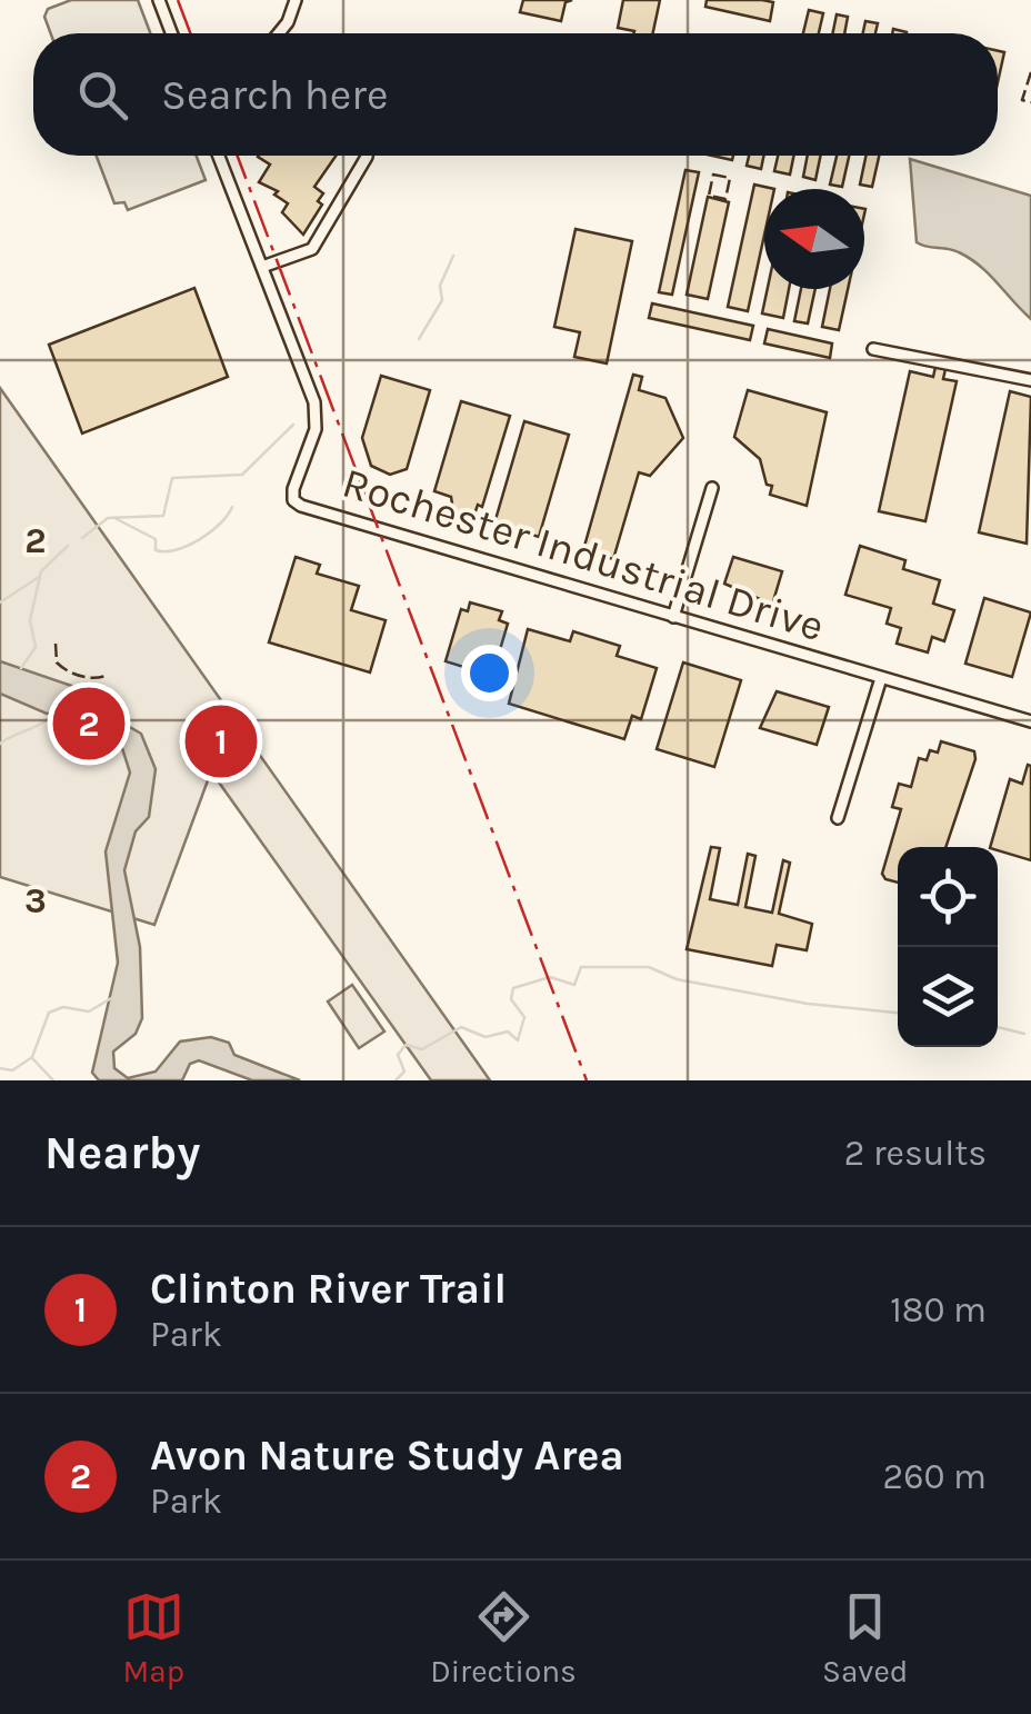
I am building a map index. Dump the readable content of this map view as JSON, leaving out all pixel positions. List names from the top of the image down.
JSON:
{
  "streets": {
    "street": ["Rochester Industrial Drive"]
  },
  "north": "left",
  "page": {
    "search": "Search here",
    "pins": ["2", "1"],
    "heading": ["Nearby", "2 results"],
    "list": [
      {
        "mark": "1",
        "name": "Clinton River Trail",
        "note": "Park",
        "value": "180 m"
      },
      {
        "mark": "2",
        "name": "Avon Nature Study Area",
        "note": "Park",
        "value": "260 m"
      }
    ],
    "nav": ["Map", "Directions", "Saved"]
  },
  "grid": {
    "rows": ["2", "3"]
  }
}
